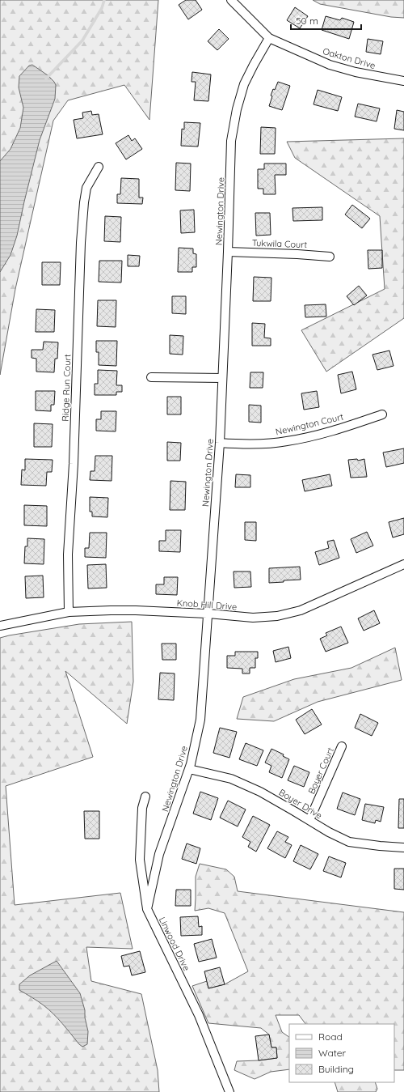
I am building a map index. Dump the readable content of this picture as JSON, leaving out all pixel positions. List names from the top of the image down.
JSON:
{
  "streets": {
    "street": [
      "Oakton Drive",
      "Newington Drive",
      "Tukwila Court",
      "Ridge Run Court",
      "Newington Court",
      "Knob Hill Drive",
      "Boyer Court",
      "Boyer Drive",
      "Linwood Drive"
    ]
  },
  "crossings": [
    ["Oakton Drive", "Newington Drive"],
    ["Newington Drive", "Tukwila Court"],
    ["Newington Drive", "Newington Court"],
    ["Newington Drive", "Knob Hill Drive"],
    ["Newington Drive", "Boyer Drive"],
    ["Newington Drive", "Linwood Drive"],
    ["Ridge Run Court", "Knob Hill Drive"],
    ["Boyer Court", "Boyer Drive"]
  ],
  "legend": ["Road", "Water", "Building"],
  "scale_bar": "50 m"
}
